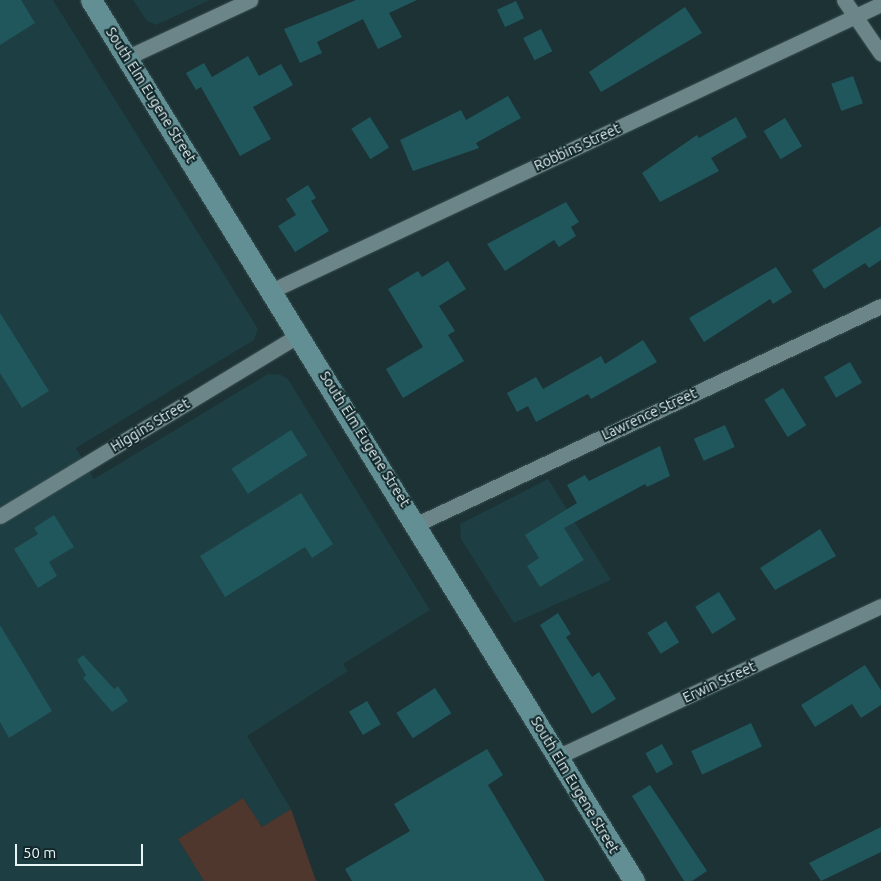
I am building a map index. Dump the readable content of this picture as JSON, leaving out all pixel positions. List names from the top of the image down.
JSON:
{
  "streets": {
    "main road": ["South Elm Eugene Street"],
    "street": [
      "Robbins Street",
      "Lawrence Street",
      "Higgins Street",
      "Erwin Street"
    ]
  },
  "crossings": [
    ["South Elm Eugene Street", "Robbins Street"],
    ["South Elm Eugene Street", "Lawrence Street"],
    ["South Elm Eugene Street", "Higgins Street"],
    ["South Elm Eugene Street", "Erwin Street"]
  ],
  "scale_bar": "50 m"
}
